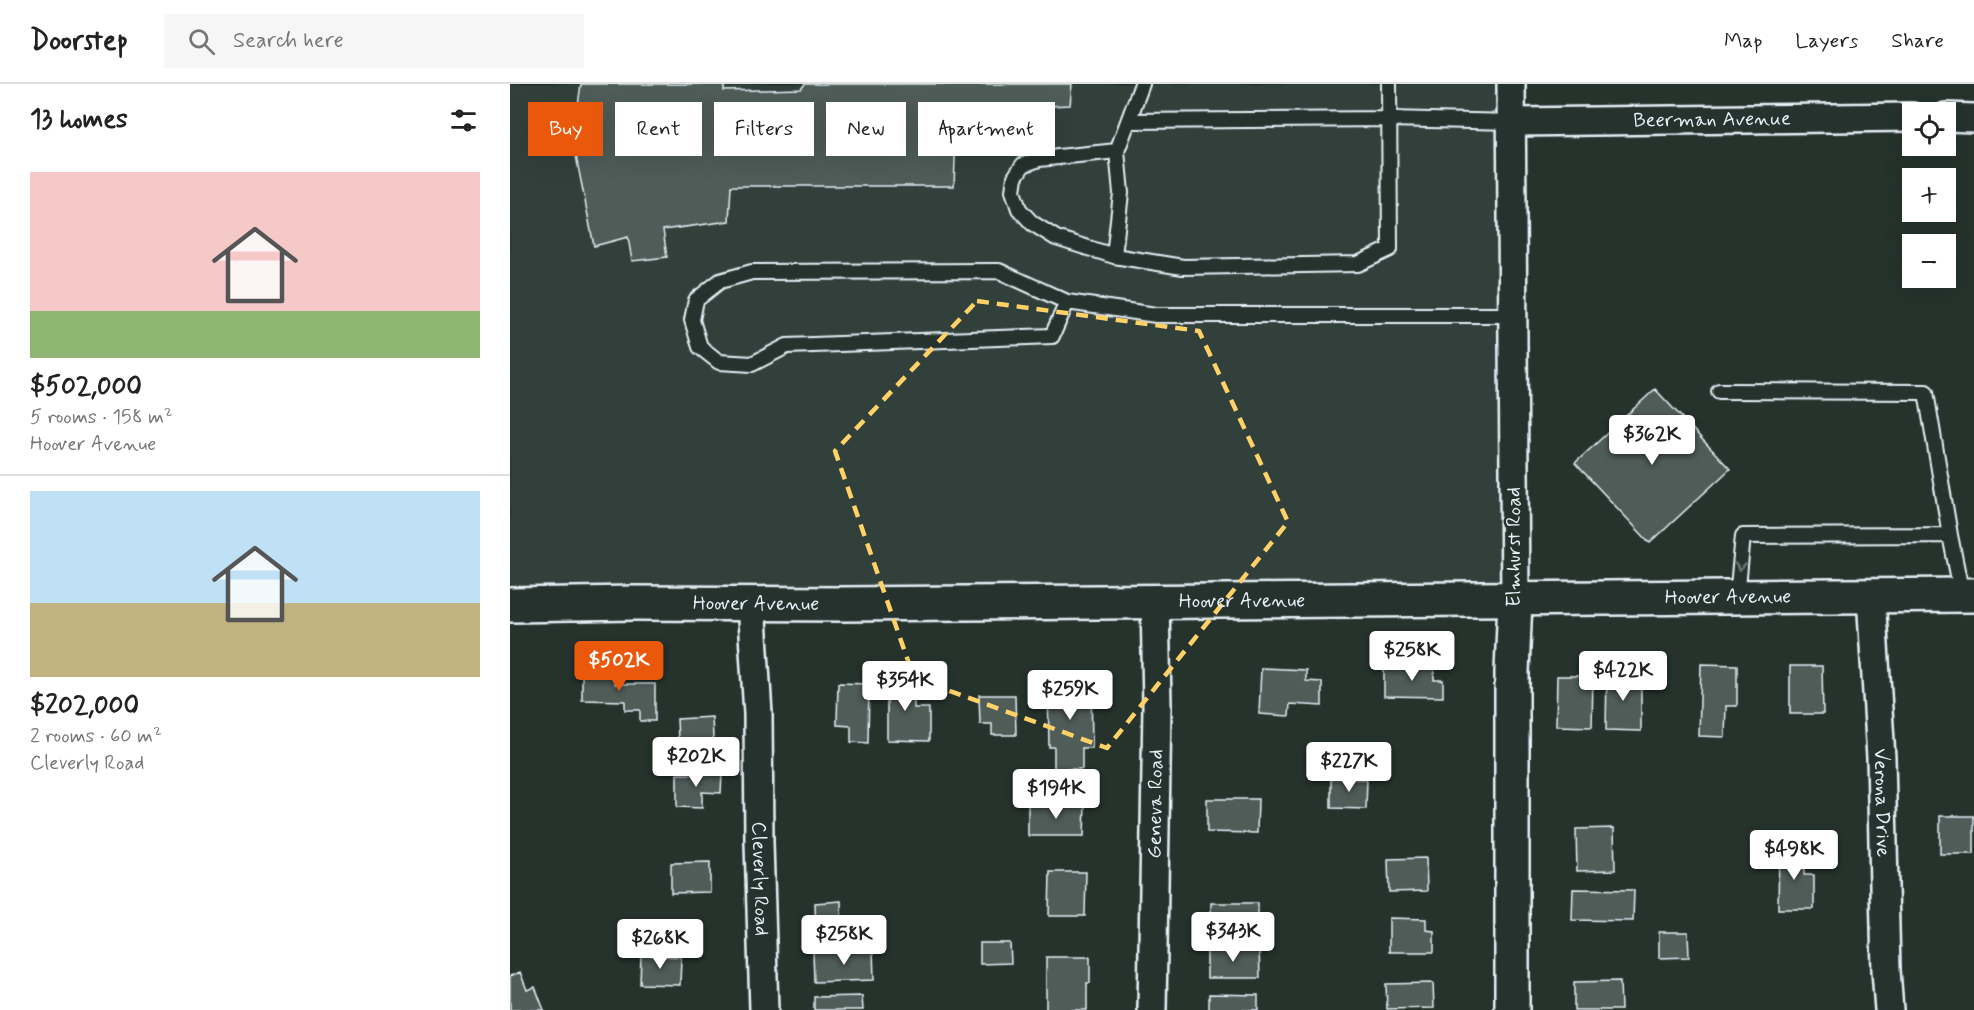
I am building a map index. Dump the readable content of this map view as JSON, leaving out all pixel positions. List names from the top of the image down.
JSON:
{
  "streets": {
    "street": [
      "Beerman Avenue",
      "Elmhurst Road",
      "Hoover Avenue",
      "Verona Drive",
      "Geneva Road",
      "Cleverly Road"
    ]
  },
  "crossings": [
    ["Beerman Avenue", "Elmhurst Road"],
    ["Elmhurst Road", "Hoover Avenue"],
    ["Hoover Avenue", "Verona Drive"],
    ["Hoover Avenue", "Geneva Road"],
    ["Hoover Avenue", "Cleverly Road"]
  ],
  "page": {
    "header": "Doorstep",
    "search": "Search here",
    "nav": ["Map", "Layers", "Share"],
    "heading": "13 homes",
    "map_buttons": ["+", "−"],
    "chip": [
      "Buy",
      "Rent",
      "Filters",
      "New",
      "Apartment"
    ],
    "list": [
      {
        "name": "$502,000",
        "note": "5 rooms · 158 m² · Hoover Avenue"
      },
      {
        "name": "$202,000",
        "note": "2 rooms · 60 m² · Cleverly Road"
      }
    ],
    "price": [
      "$362K",
      "$258K",
      "$502K",
      "$422K",
      "$354K",
      "$259K",
      "$202K",
      "$227K",
      "$194K",
      "$498K",
      "$343K",
      "$258K",
      "$268K"
    ]
  }
}
